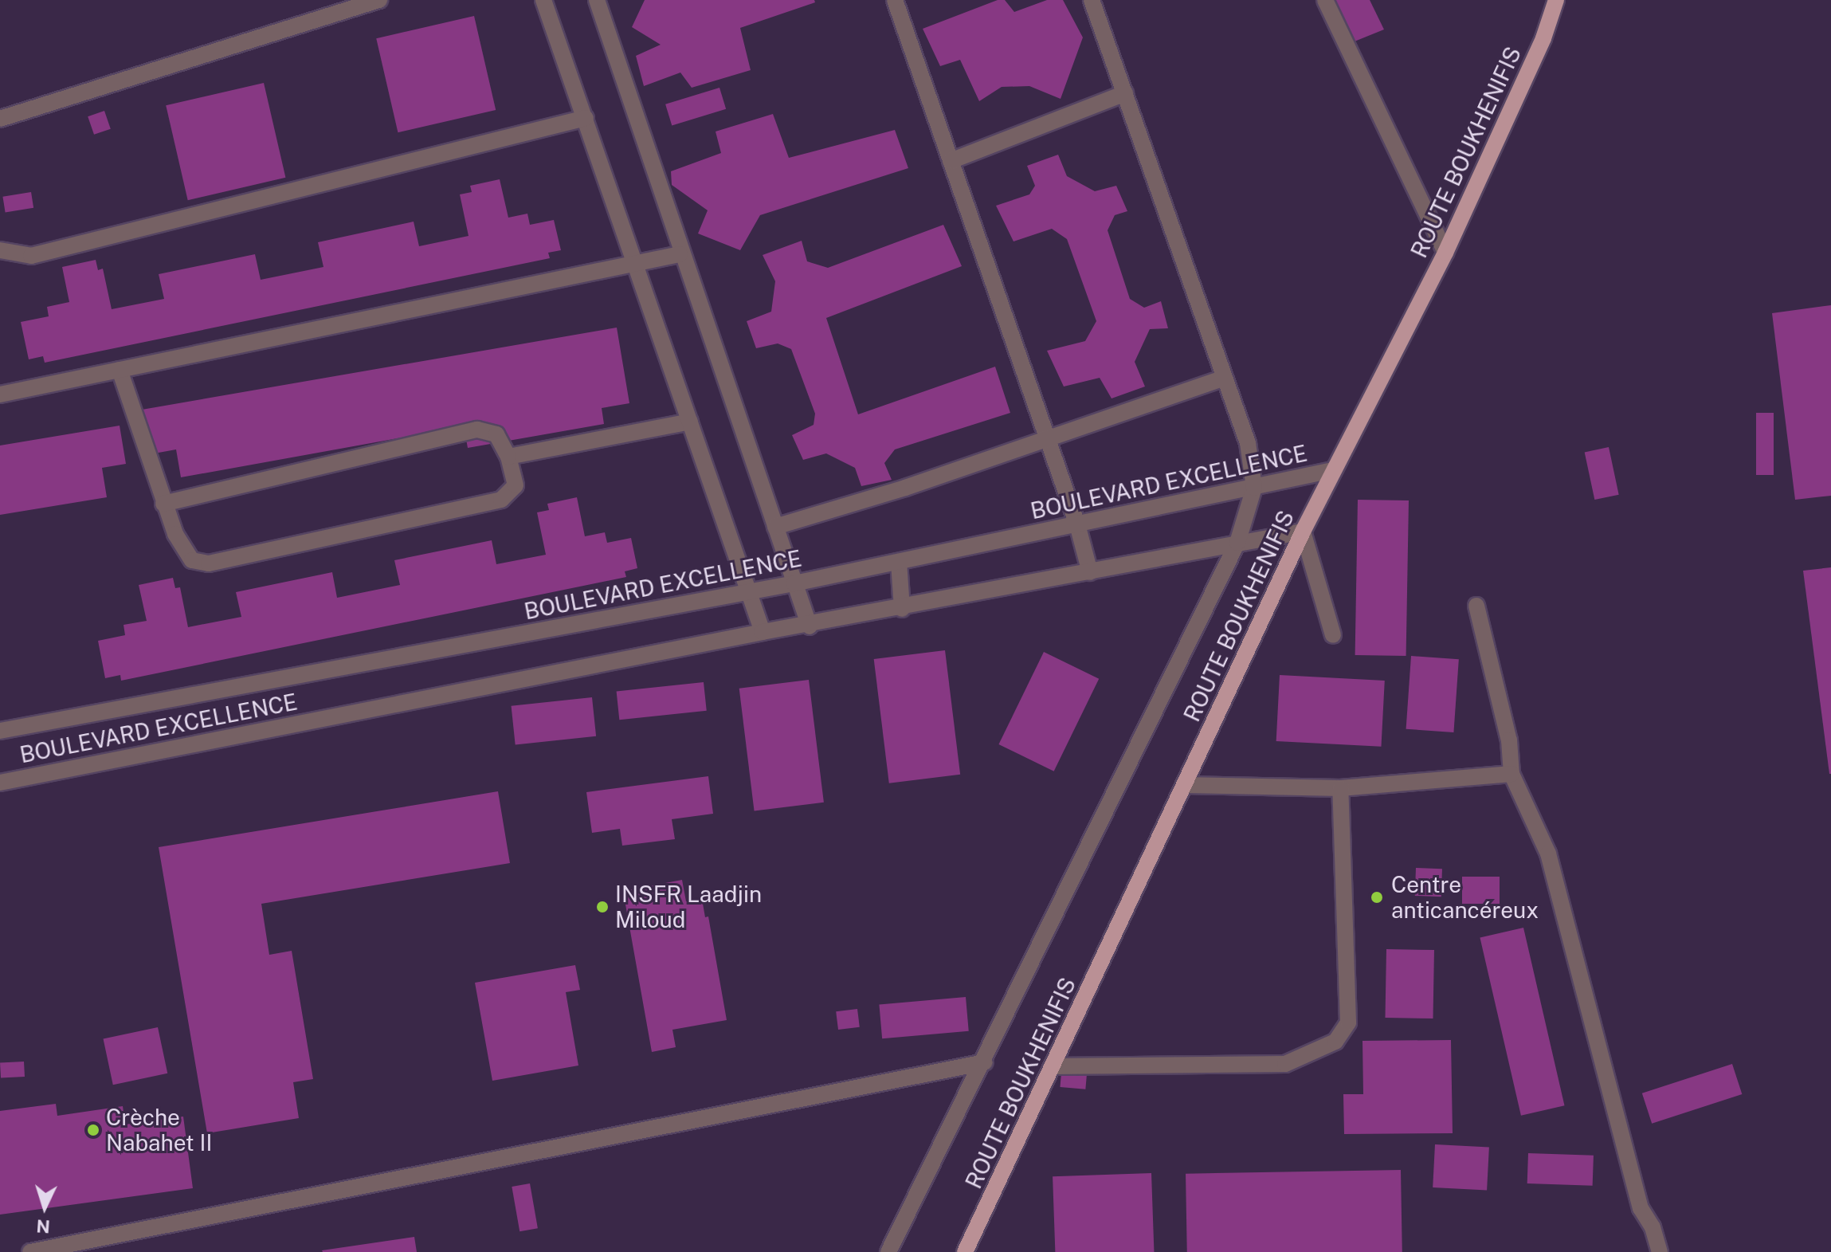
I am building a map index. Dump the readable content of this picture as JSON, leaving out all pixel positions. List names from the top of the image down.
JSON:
{
  "streets": {
    "main road": ["ROUTE BOUKHENIFIS"],
    "street": ["BOULEVARD EXCELLENCE"]
  },
  "crossings": [
    ["ROUTE BOUKHENIFIS", "BOULEVARD EXCELLENCE"]
  ],
  "places": ["Centre anticancéreux", "INSFR Laadjin Miloud", "Crèche Nabahet II"],
  "north": "bottom"
}
